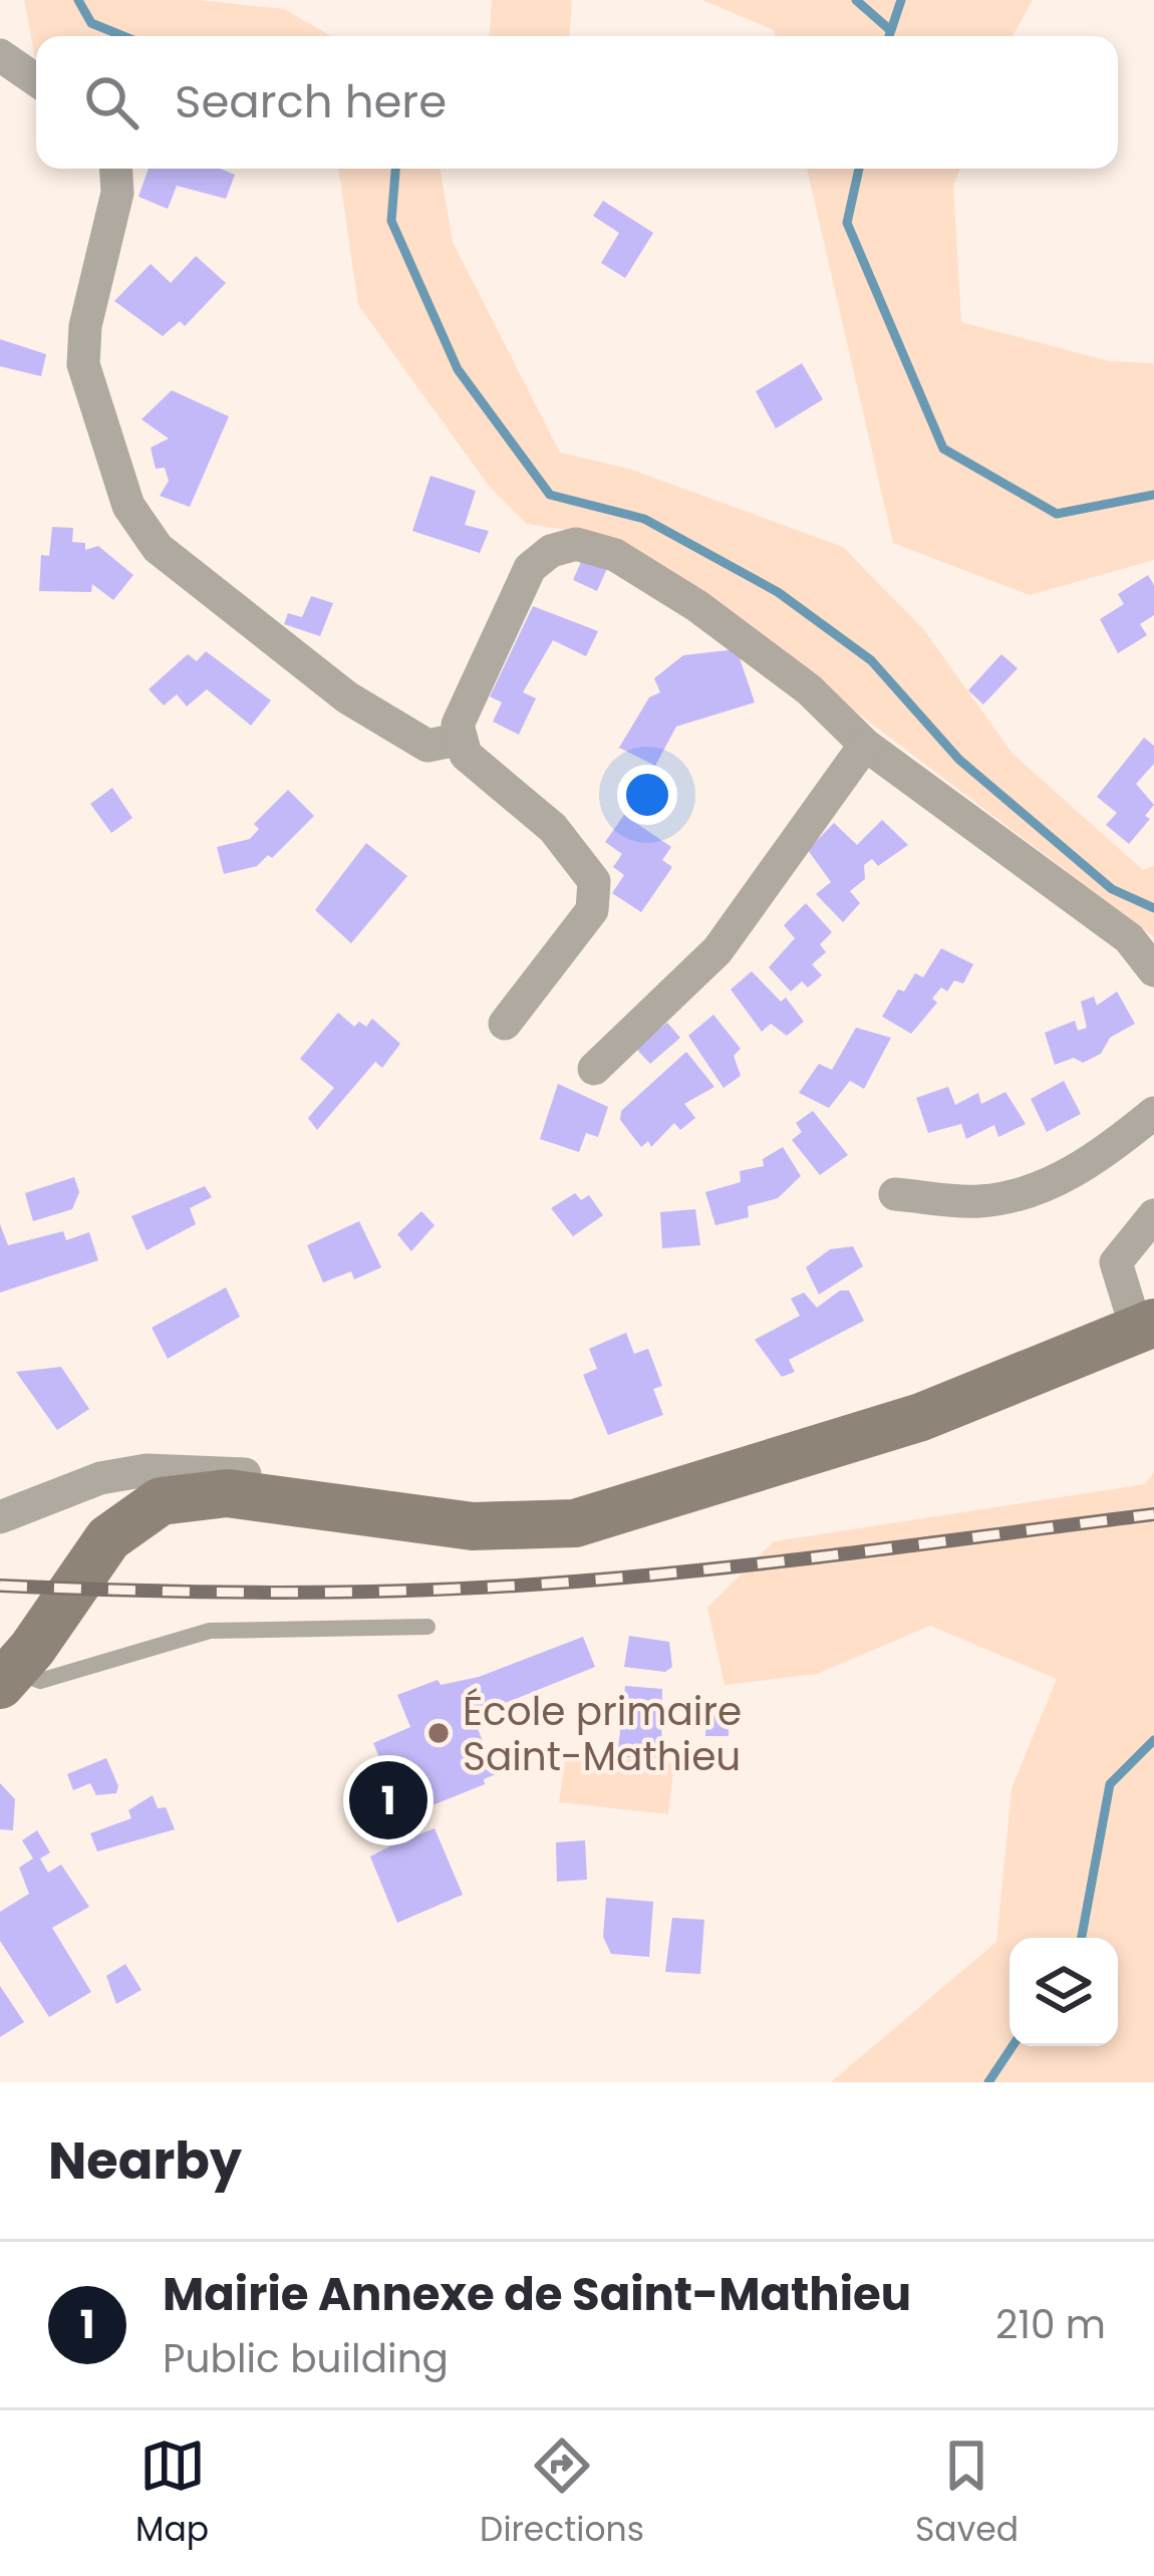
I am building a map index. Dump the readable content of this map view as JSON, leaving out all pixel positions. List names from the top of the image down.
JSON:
{
  "places": ["École primaire Saint-Mathieu"],
  "page": {
    "search": "Search here",
    "pins": "1",
    "heading": "Nearby",
    "list": [
      {
        "mark": "1",
        "name": "Mairie Annexe de Saint-Mathieu",
        "note": "Public building",
        "value": "210 m"
      }
    ],
    "nav": ["Map", "Directions", "Saved"]
  }
}
